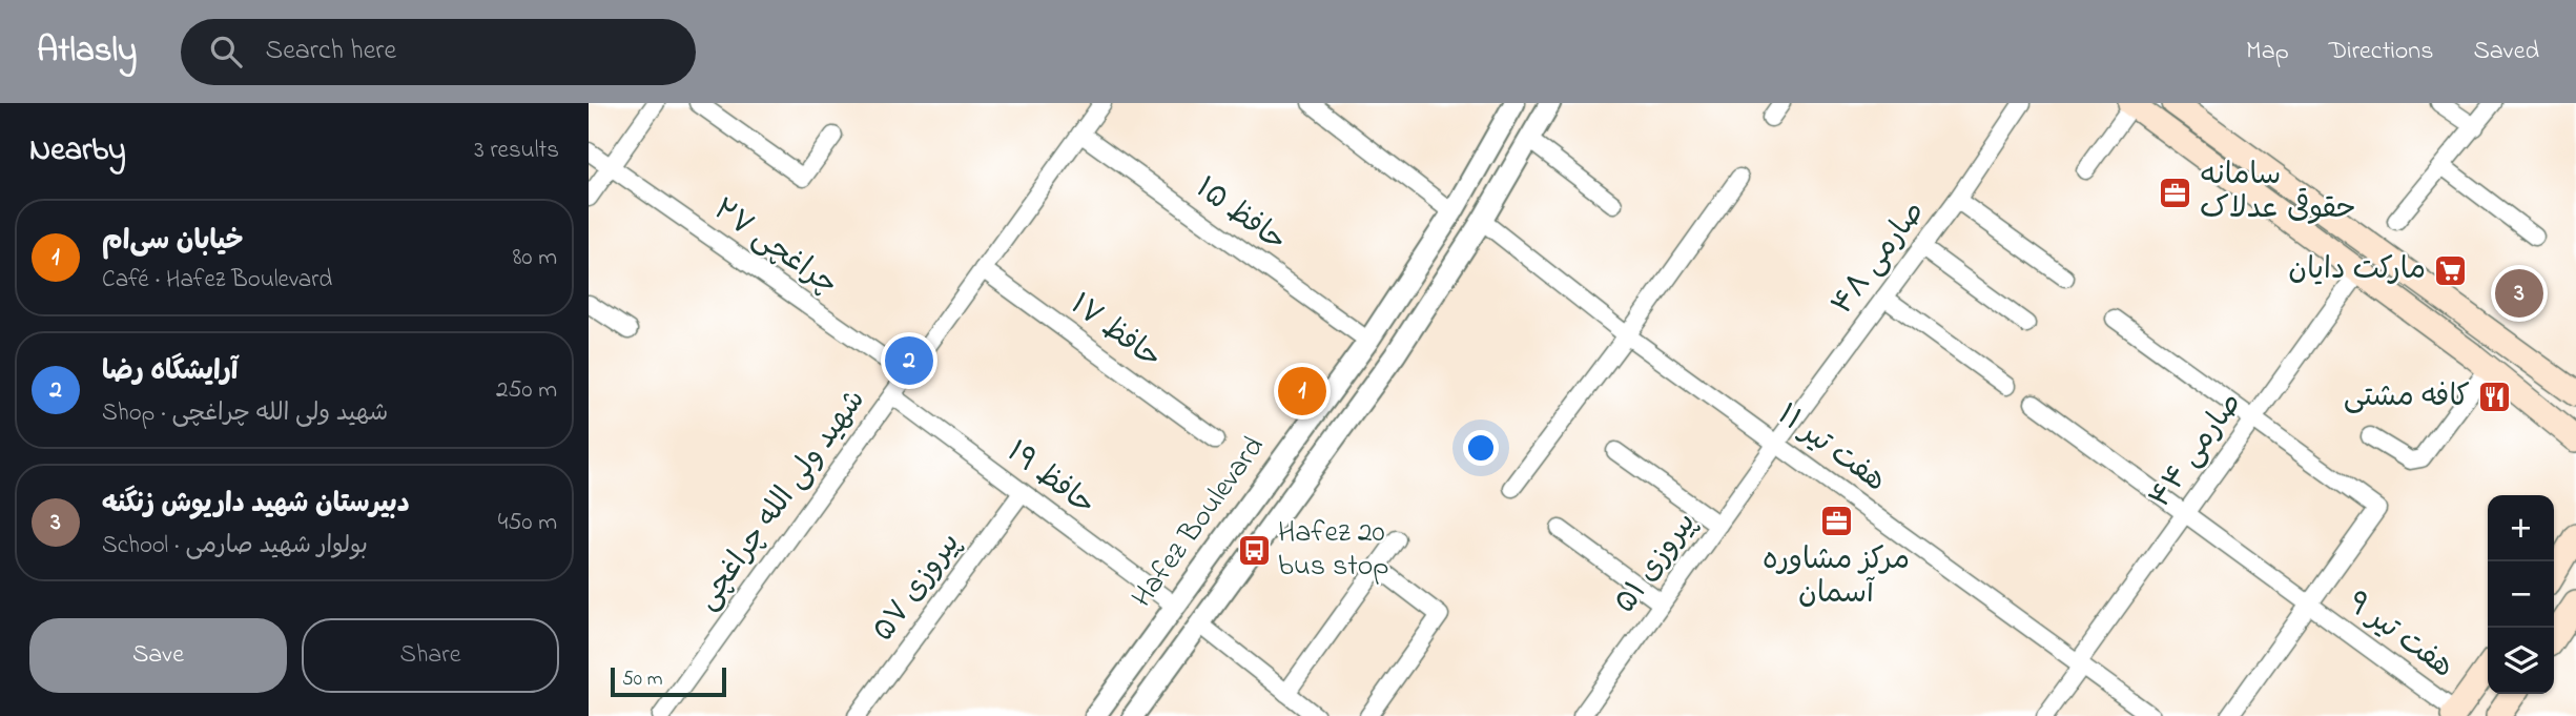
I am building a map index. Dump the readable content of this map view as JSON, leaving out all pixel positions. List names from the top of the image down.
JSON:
{
  "streets": {
    "street": [
      "حافظ ۱۵",
      "چراغچی ۲۷",
      "صارمی ۴۸",
      "حافظ ۱۷",
      "هفت تیر ۱۱",
      "صارمی ۴۴",
      "حافظ ۱۹",
      "شهید ولی الله چراغچی",
      "Hafez Boulevard",
      "پیروزی ۵۱",
      "پیروزی ۵۷",
      "هفت تیر ۹"
    ]
  },
  "crossings": [
    ["حافظ ۱۵", "شهید ولی الله چراغچی"],
    ["حافظ ۱۵", "Hafez Boulevard"],
    ["چراغچی ۲۷", "شهید ولی الله چراغچی"],
    ["صارمی ۴۸", "هفت تیر ۱۱"],
    ["صارمی ۴۸", "پیروزی ۵۱"],
    ["حافظ ۱۷", "شهید ولی الله چراغچی"],
    ["هفت تیر ۱۱", "صارمی ۴۴"],
    ["هفت تیر ۱۱", "Hafez Boulevard"],
    ["هفت تیر ۱۱", "پیروزی ۵۱"],
    ["حافظ ۱۹", "شهید ولی الله چراغچی"],
    ["حافظ ۱۹", "Hafez Boulevard"],
    ["حافظ ۱۹", "پیروزی ۵۷"]
  ],
  "places": {
    "office": ["سامانه حقوقی عدلاک", "مرکز مشاوره آسمان"],
    "supermarket": ["مارکت دایان"],
    "restaurant": ["کافه مشتی"],
    "bus stop": ["Hafez 20 bus stop"]
  },
  "scale_bar": "50 m",
  "page": {
    "header": "Atlasly",
    "search": "Search here",
    "nav": ["Map", "Directions", "Saved"],
    "heading": ["Nearby", "3 results"],
    "list": [
      {
        "mark": "1",
        "name": "خیابان سی‌ام",
        "note": "Café · Hafez Boulevard",
        "value": "80 m"
      },
      {
        "mark": "2",
        "name": "آرایشگاه رضا",
        "note": "Shop · شهید ولی الله چراغچی",
        "value": "250 m"
      },
      {
        "mark": "3",
        "name": "دبیرستان شهید داریوش زنگنه",
        "note": "School · بولوار شهید صارمی",
        "value": "450 m"
      }
    ],
    "pins": ["3", "2", "1"],
    "map_buttons": ["+", "−"],
    "buttons": ["Save", "Share"],
    "scale": "50 m"
  }
}
